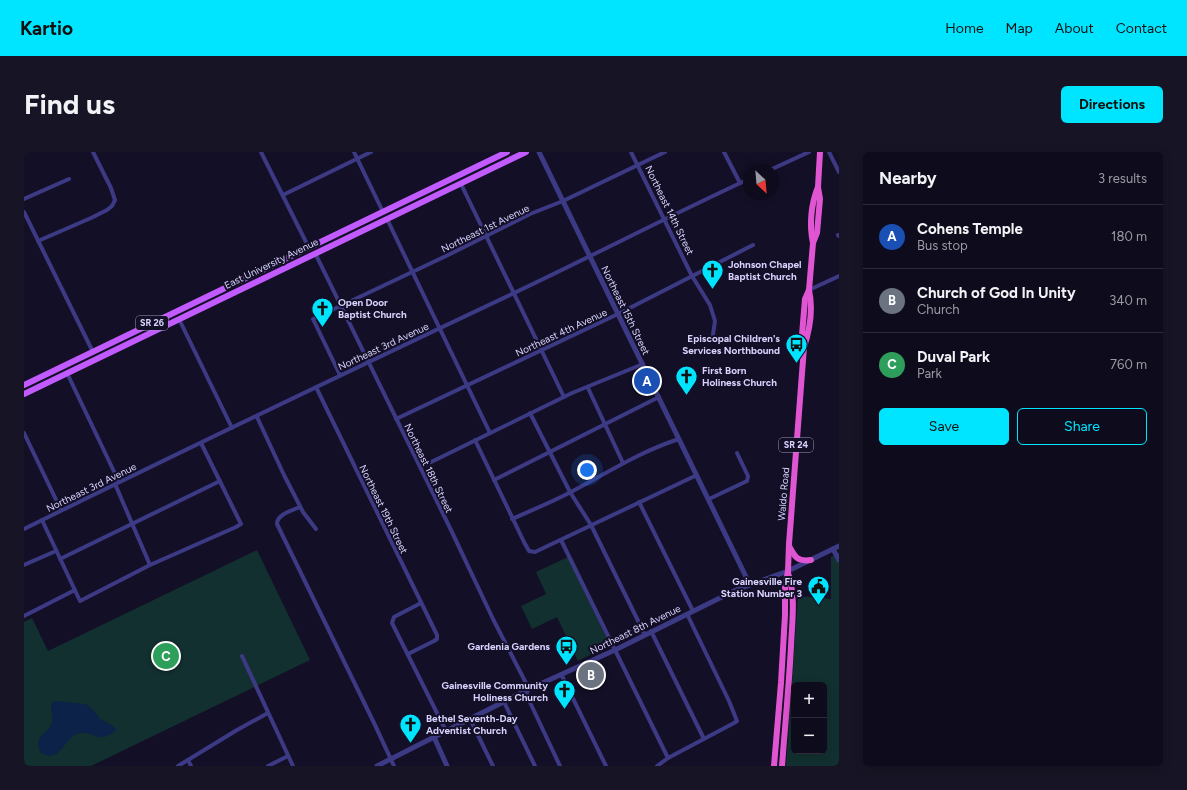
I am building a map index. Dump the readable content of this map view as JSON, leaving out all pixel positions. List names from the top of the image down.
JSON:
{
  "streets": {
    "highway": ["SR 24", "Waldo Road"],
    "main road": ["East University Avenue", "SR 26"],
    "street": [
      "Northeast 14th Street",
      "Northeast 1st Avenue",
      "Northeast 15th Street",
      "Northeast 4th Avenue",
      "Northeast 3rd Avenue",
      "Northeast 18th Street",
      "Northeast 19th Street",
      "Northeast 8th Avenue"
    ]
  },
  "crossings": [
    ["Northeast 14th Street", "Northeast 1st Avenue"],
    ["Northeast 14th Street", "Northeast 4th Avenue"],
    ["Northeast 14th Street", "Northeast 3rd Avenue"],
    ["Northeast 1st Avenue", "Northeast 15th Street"],
    ["Northeast 1st Avenue", "Northeast 3rd Avenue"],
    ["Northeast 1st Avenue", "Northeast 18th Street"],
    ["East University Avenue", "Northeast 18th Street"],
    ["Northeast 15th Street", "Northeast 4th Avenue"],
    ["Northeast 15th Street", "Northeast 3rd Avenue"],
    ["Northeast 15th Street", "Northeast 8th Avenue"],
    ["Northeast 4th Avenue", "Northeast 18th Street"],
    ["Northeast 3rd Avenue", "Northeast 18th Street"],
    ["Northeast 3rd Avenue", "Northeast 19th Street"],
    ["Northeast 18th Street", "Northeast 8th Avenue"],
    ["Waldo Road", "Northeast 8th Avenue"]
  ],
  "places": {
    "church": [
      "Johnson Chapel Baptist Church",
      "Open Door Baptist Church",
      "First Born Holiness Church",
      "Gainesville Community Holiness Church",
      "Bethel Seventh-Day Adventist Church"
    ],
    "bus stop": ["Episcopal Children's Services Northbound", "Gardenia Gardens"],
    "public building": ["Gainesville Fire Station Number 3"]
  },
  "north": "bottom right",
  "page": {
    "header": "Kartio",
    "nav": [
      "Home",
      "Map",
      "About",
      "Contact"
    ],
    "buttons": [
      "Directions",
      ["Save", "Share"]
    ],
    "title": "Find us",
    "heading": ["Nearby", "3 results"],
    "list": [
      {
        "mark": "A",
        "name": "Cohens Temple",
        "note": "Bus stop",
        "value": "180 m"
      },
      {
        "mark": "B",
        "name": "Church of God In Unity",
        "note": "Church",
        "value": "340 m"
      },
      {
        "mark": "C",
        "name": "Duval Park",
        "note": "Park",
        "value": "760 m"
      }
    ],
    "pins": ["A", "C", "B"],
    "map_buttons": ["+", "−"]
  }
}
